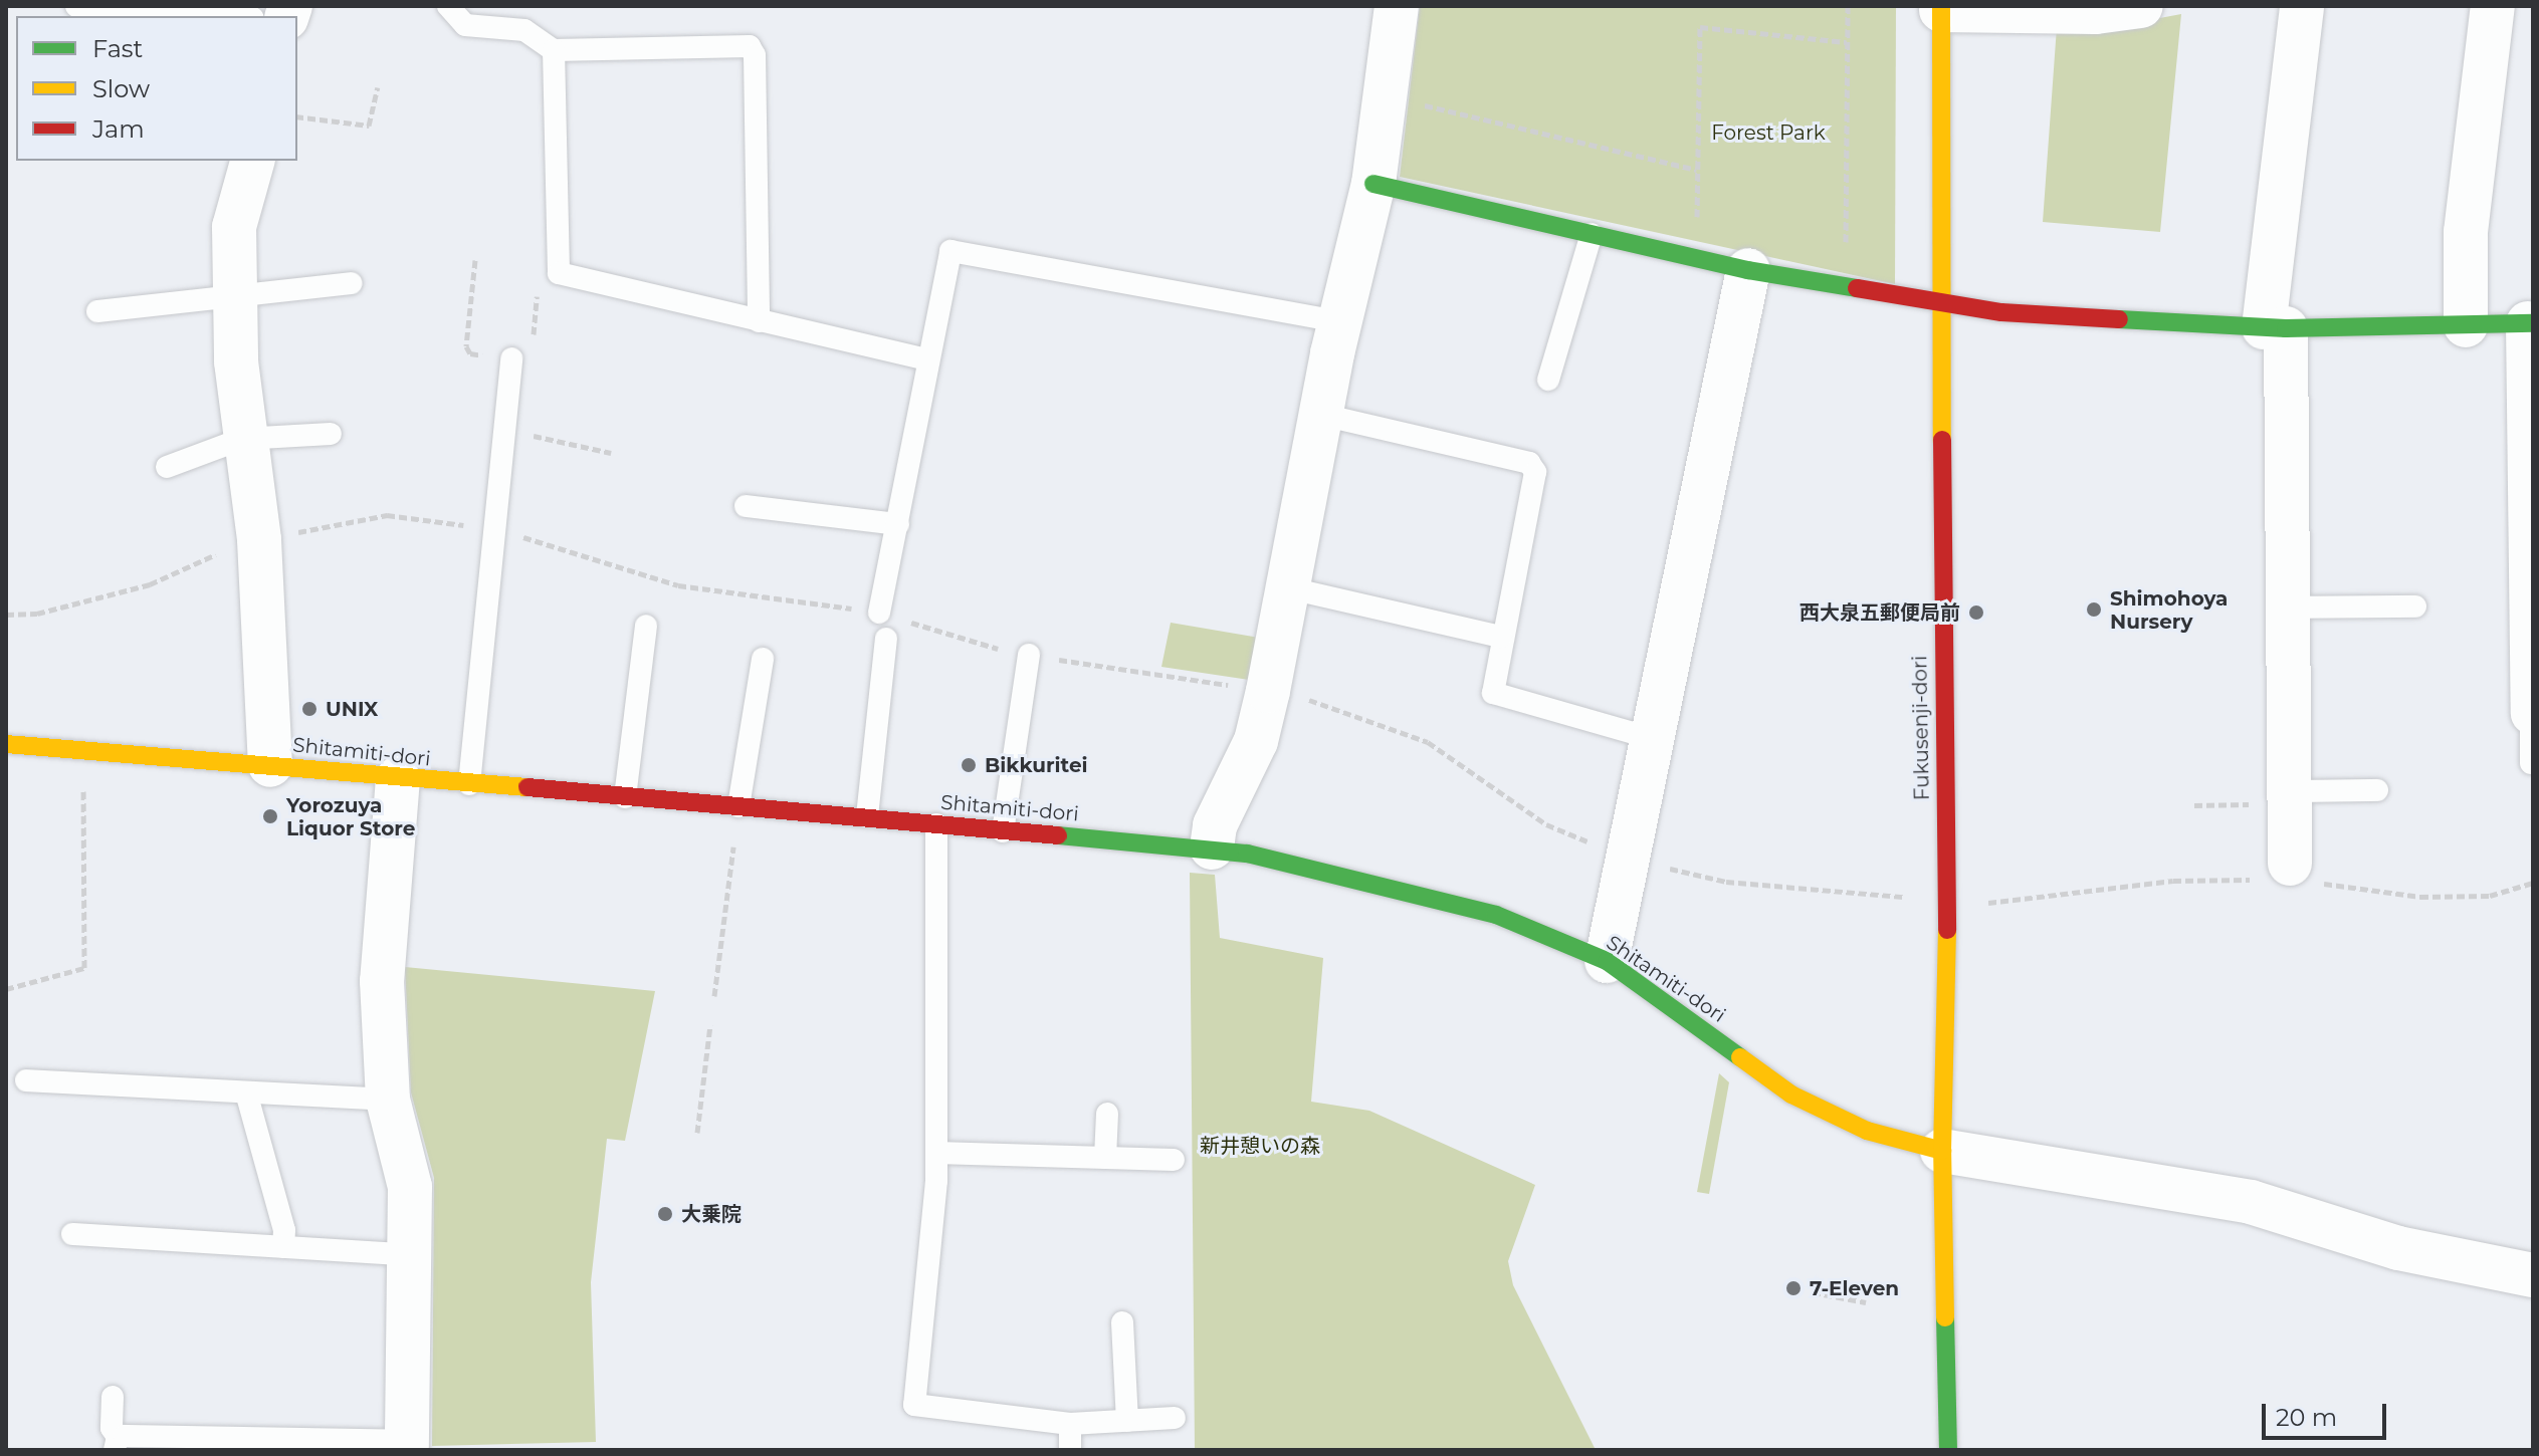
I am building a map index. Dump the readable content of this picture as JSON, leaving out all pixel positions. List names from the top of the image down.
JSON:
{
  "streets": {
    "street": ["Fukusenji-dori", "Shitamiti-dori"]
  },
  "crossings": [
    ["Fukusenji-dori", "Shitamiti-dori"]
  ],
  "parks": ["Forest Park", "新井憩いの森"],
  "places": [
    "Shimohoya Nursery",
    "西大泉五郵便局前",
    "UNIX",
    "Bikkuritei",
    "Yorozuya Liquor Store",
    "大乗院",
    "7-Eleven"
  ],
  "legend": ["Fast", "Slow", "Jam"],
  "scale_bar": "20 m"
}
